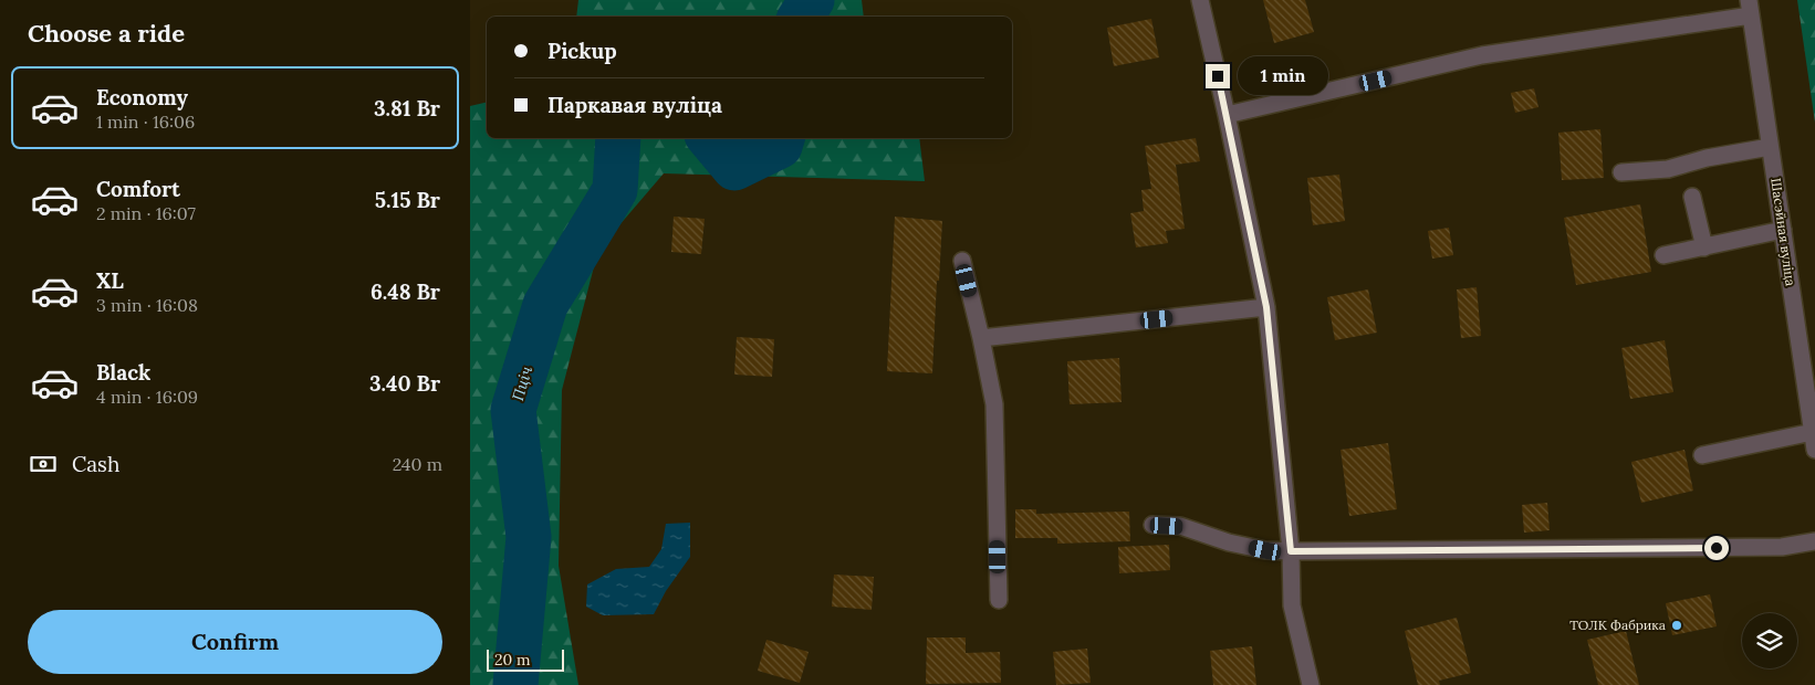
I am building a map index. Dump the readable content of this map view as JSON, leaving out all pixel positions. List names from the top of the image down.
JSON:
{
  "streets": {
    "street": ["Шасэйная вуліца"]
  },
  "water": ["Пціч"],
  "places": ["ТОЛК Фабрика"],
  "scale_bar": "20 m",
  "page": {
    "heading": "Choose a ride",
    "banner": ["Pickup", "Паркавая вуліца"],
    "bubble": "1 min",
    "list": [
      {
        "name": "Economy",
        "note": "1 min · 16:06",
        "value": "3.81 Br"
      },
      {
        "name": "Comfort",
        "note": "2 min · 16:07",
        "value": "5.15 Br"
      },
      {
        "name": "XL",
        "note": "3 min · 16:08",
        "value": "6.48 Br"
      },
      {
        "name": "Black",
        "note": "4 min · 16:09",
        "value": "3.40 Br"
      }
    ],
    "pay": ["Cash", "240 m"],
    "buttons": "Confirm",
    "scale": "20 m"
  }
}
